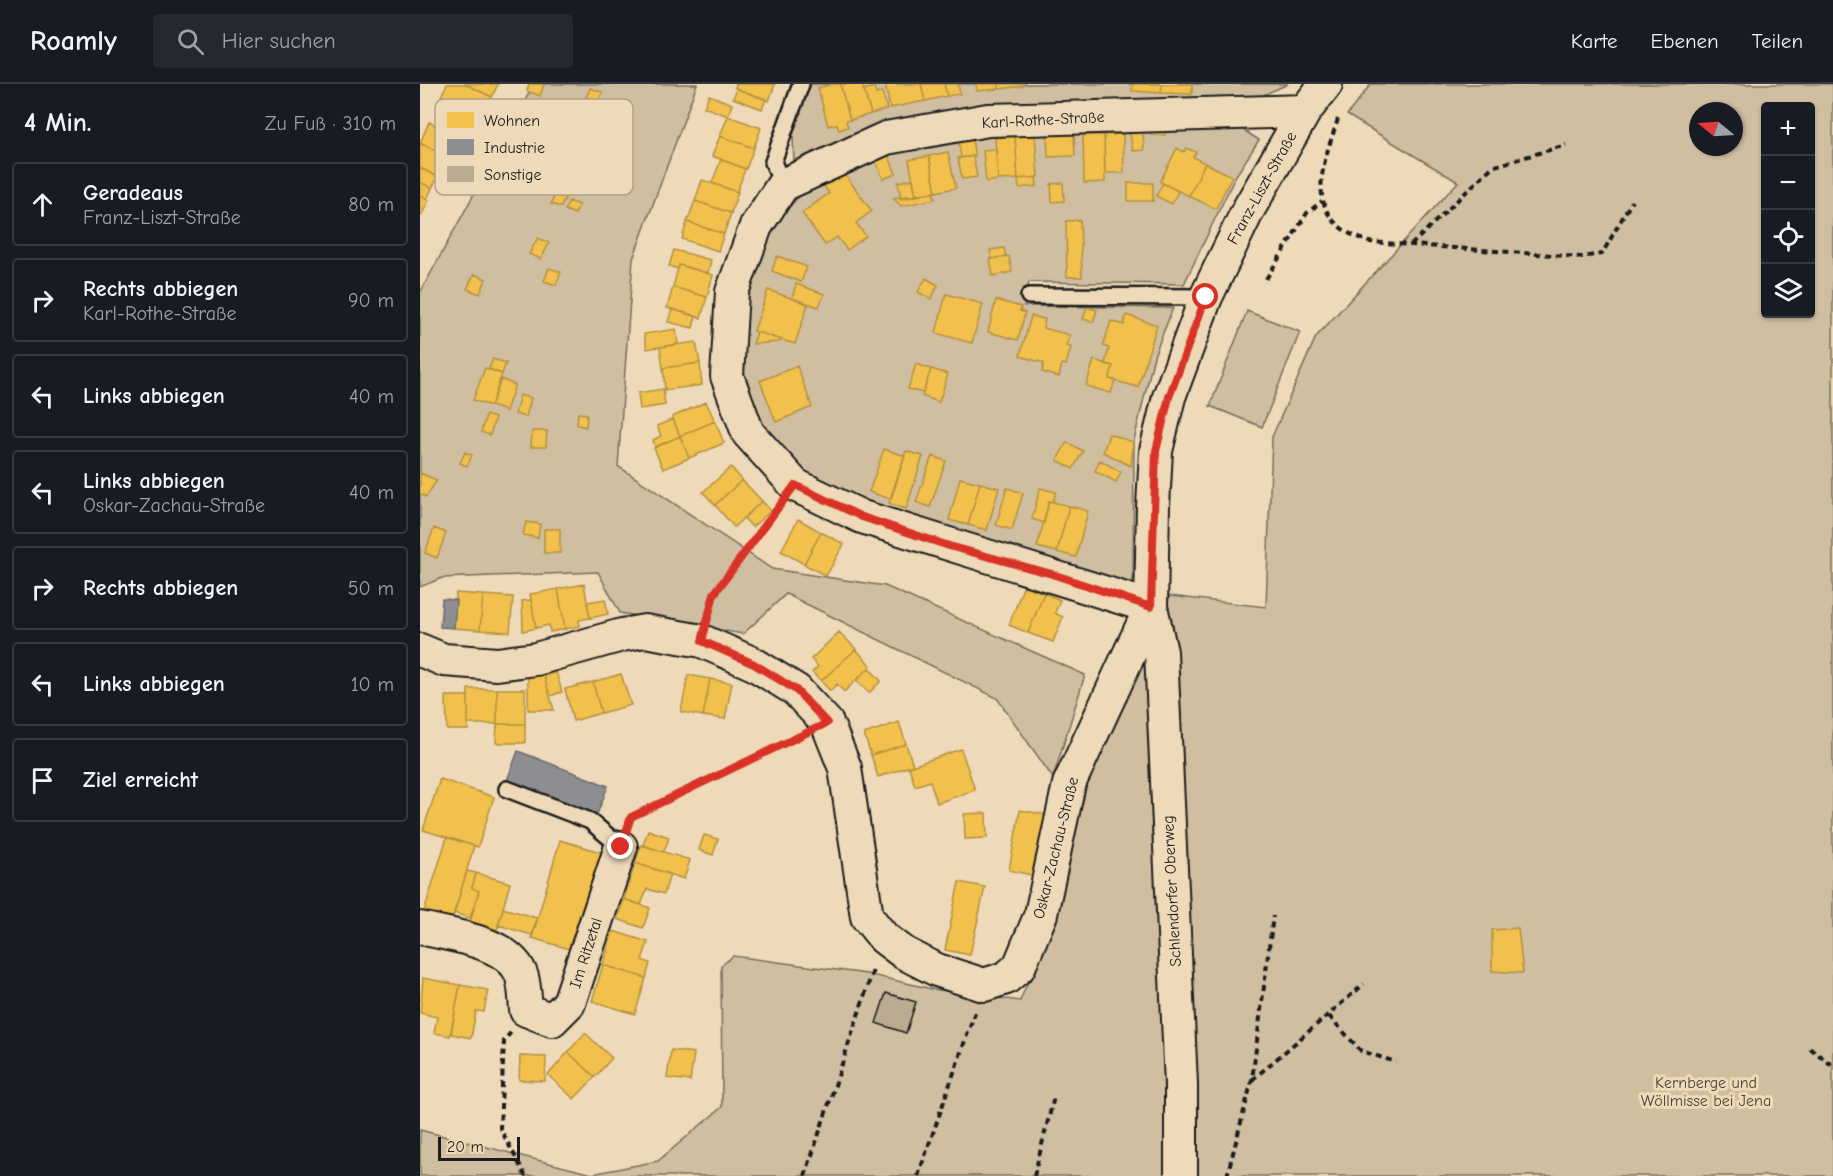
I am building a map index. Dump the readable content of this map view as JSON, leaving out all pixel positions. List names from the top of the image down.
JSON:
{
  "streets": {
    "street": [
      "Karl-Rothe-Straße",
      "Franz-Liszt-Straße",
      "Oskar-Zachau-Straße",
      "Schlendorfer Oberweg",
      "Im Ritzetal"
    ]
  },
  "crossings": [
    ["Karl-Rothe-Straße", "Franz-Liszt-Straße"],
    ["Franz-Liszt-Straße", "Oskar-Zachau-Straße"],
    ["Franz-Liszt-Straße", "Schlendorfer Oberweg"],
    ["Oskar-Zachau-Straße", "Schlendorfer Oberweg"]
  ],
  "parks": ["Kernberge und Wöllmisse bei Jena"],
  "legend": ["Wohnen", "Industrie", "Sonstige"],
  "scale_bar": "20 m",
  "north": "left",
  "page": {
    "header": "Roamly",
    "search": "Hier suchen",
    "nav": ["Karte", "Ebenen", "Teilen"],
    "heading": ["4 Min.", "Zu Fuß · 310 m"],
    "map_buttons": ["+", "−"],
    "list": [
      ["Geradeaus", "Franz-Liszt-Straße", "80 m"],
      ["Rechts abbiegen", "Karl-Rothe-Straße", "90 m"],
      ["Links abbiegen", "40 m"],
      ["Links abbiegen", "Oskar-Zachau-Straße", "40 m"],
      ["Rechts abbiegen", "50 m"],
      ["Links abbiegen", "10 m"],
      "Ziel erreicht"
    ],
    "scale": "20 m"
  }
}
